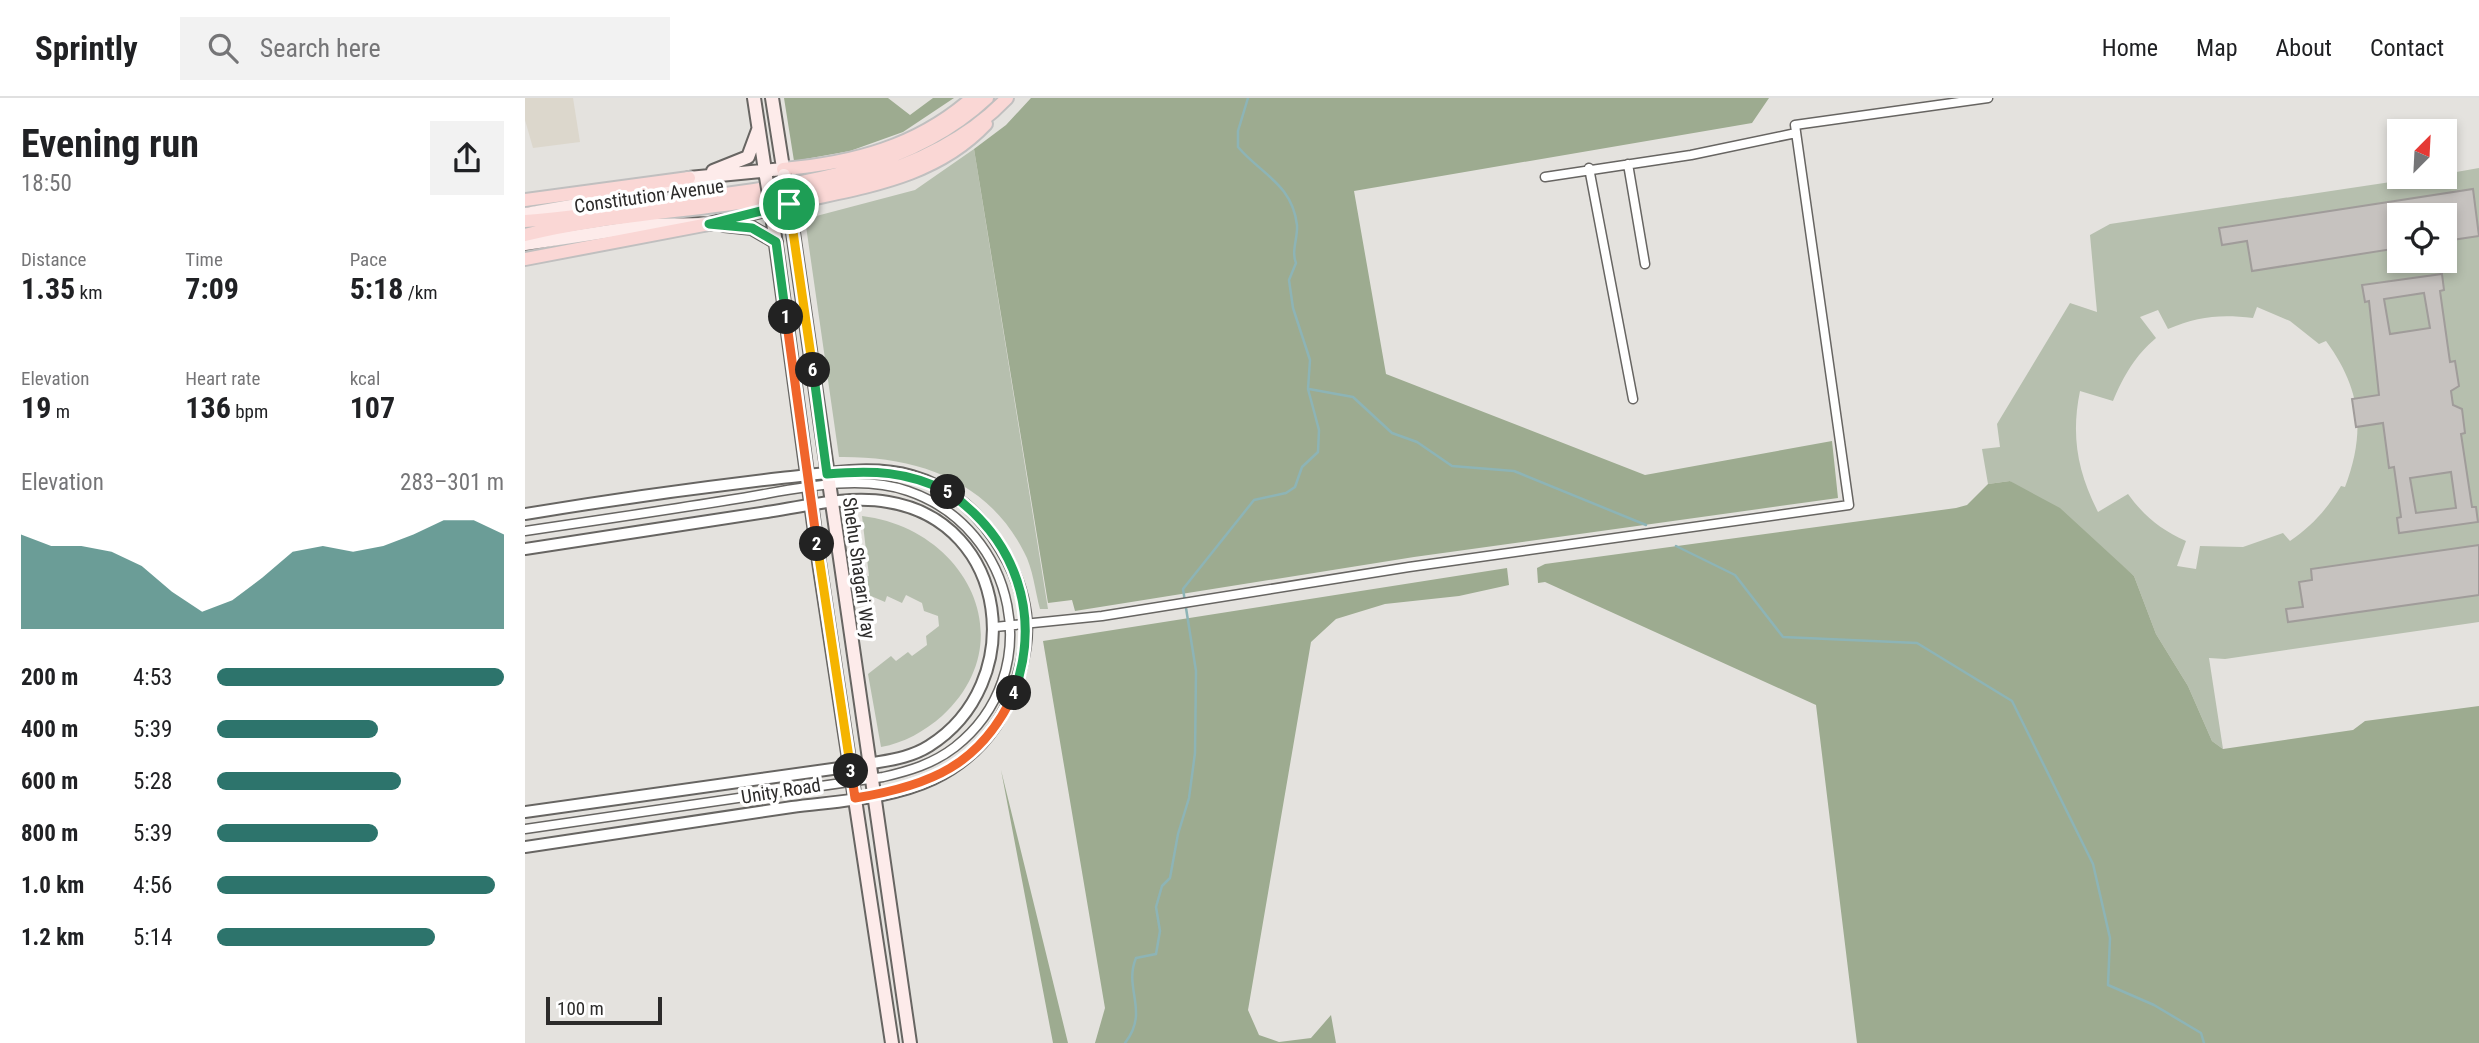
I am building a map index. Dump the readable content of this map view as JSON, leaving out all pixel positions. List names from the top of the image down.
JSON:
{
  "streets": {
    "main road": ["Constitution Avenue", "Shehu Shagari Way"],
    "street": ["Unity Road"]
  },
  "crossings": [
    ["Constitution Avenue", "Shehu Shagari Way"],
    ["Shehu Shagari Way", "Unity Road"]
  ],
  "scale_bar": "100 m",
  "north": "top right",
  "page": {
    "header": "Sprintly",
    "search": "Search here",
    "nav": [
      "Home",
      "Map",
      "About",
      "Contact"
    ],
    "heading": ["Evening run", "18:50"],
    "stats": [
      ["Distance", "1.35 km"],
      ["Time", "7:09"],
      ["Pace", "5:18 /km"],
      ["Elevation", "19 m"],
      ["Heart rate", "136 bpm"],
      ["kcal", "107"]
    ],
    "pins": [
      "1",
      "6",
      "5",
      "2",
      "4",
      "3"
    ],
    "chart": ["Elevation", "283–301 m"],
    "list": [
      {
        "name": "200 m",
        "note": "4:53"
      },
      {
        "name": "400 m",
        "note": "5:39"
      },
      {
        "name": "600 m",
        "note": "5:28"
      },
      {
        "name": "800 m",
        "note": "5:39"
      },
      {
        "name": "1.0 km",
        "note": "4:56"
      },
      {
        "name": "1.2 km",
        "note": "5:14"
      }
    ],
    "scale": "100 m"
  }
}
